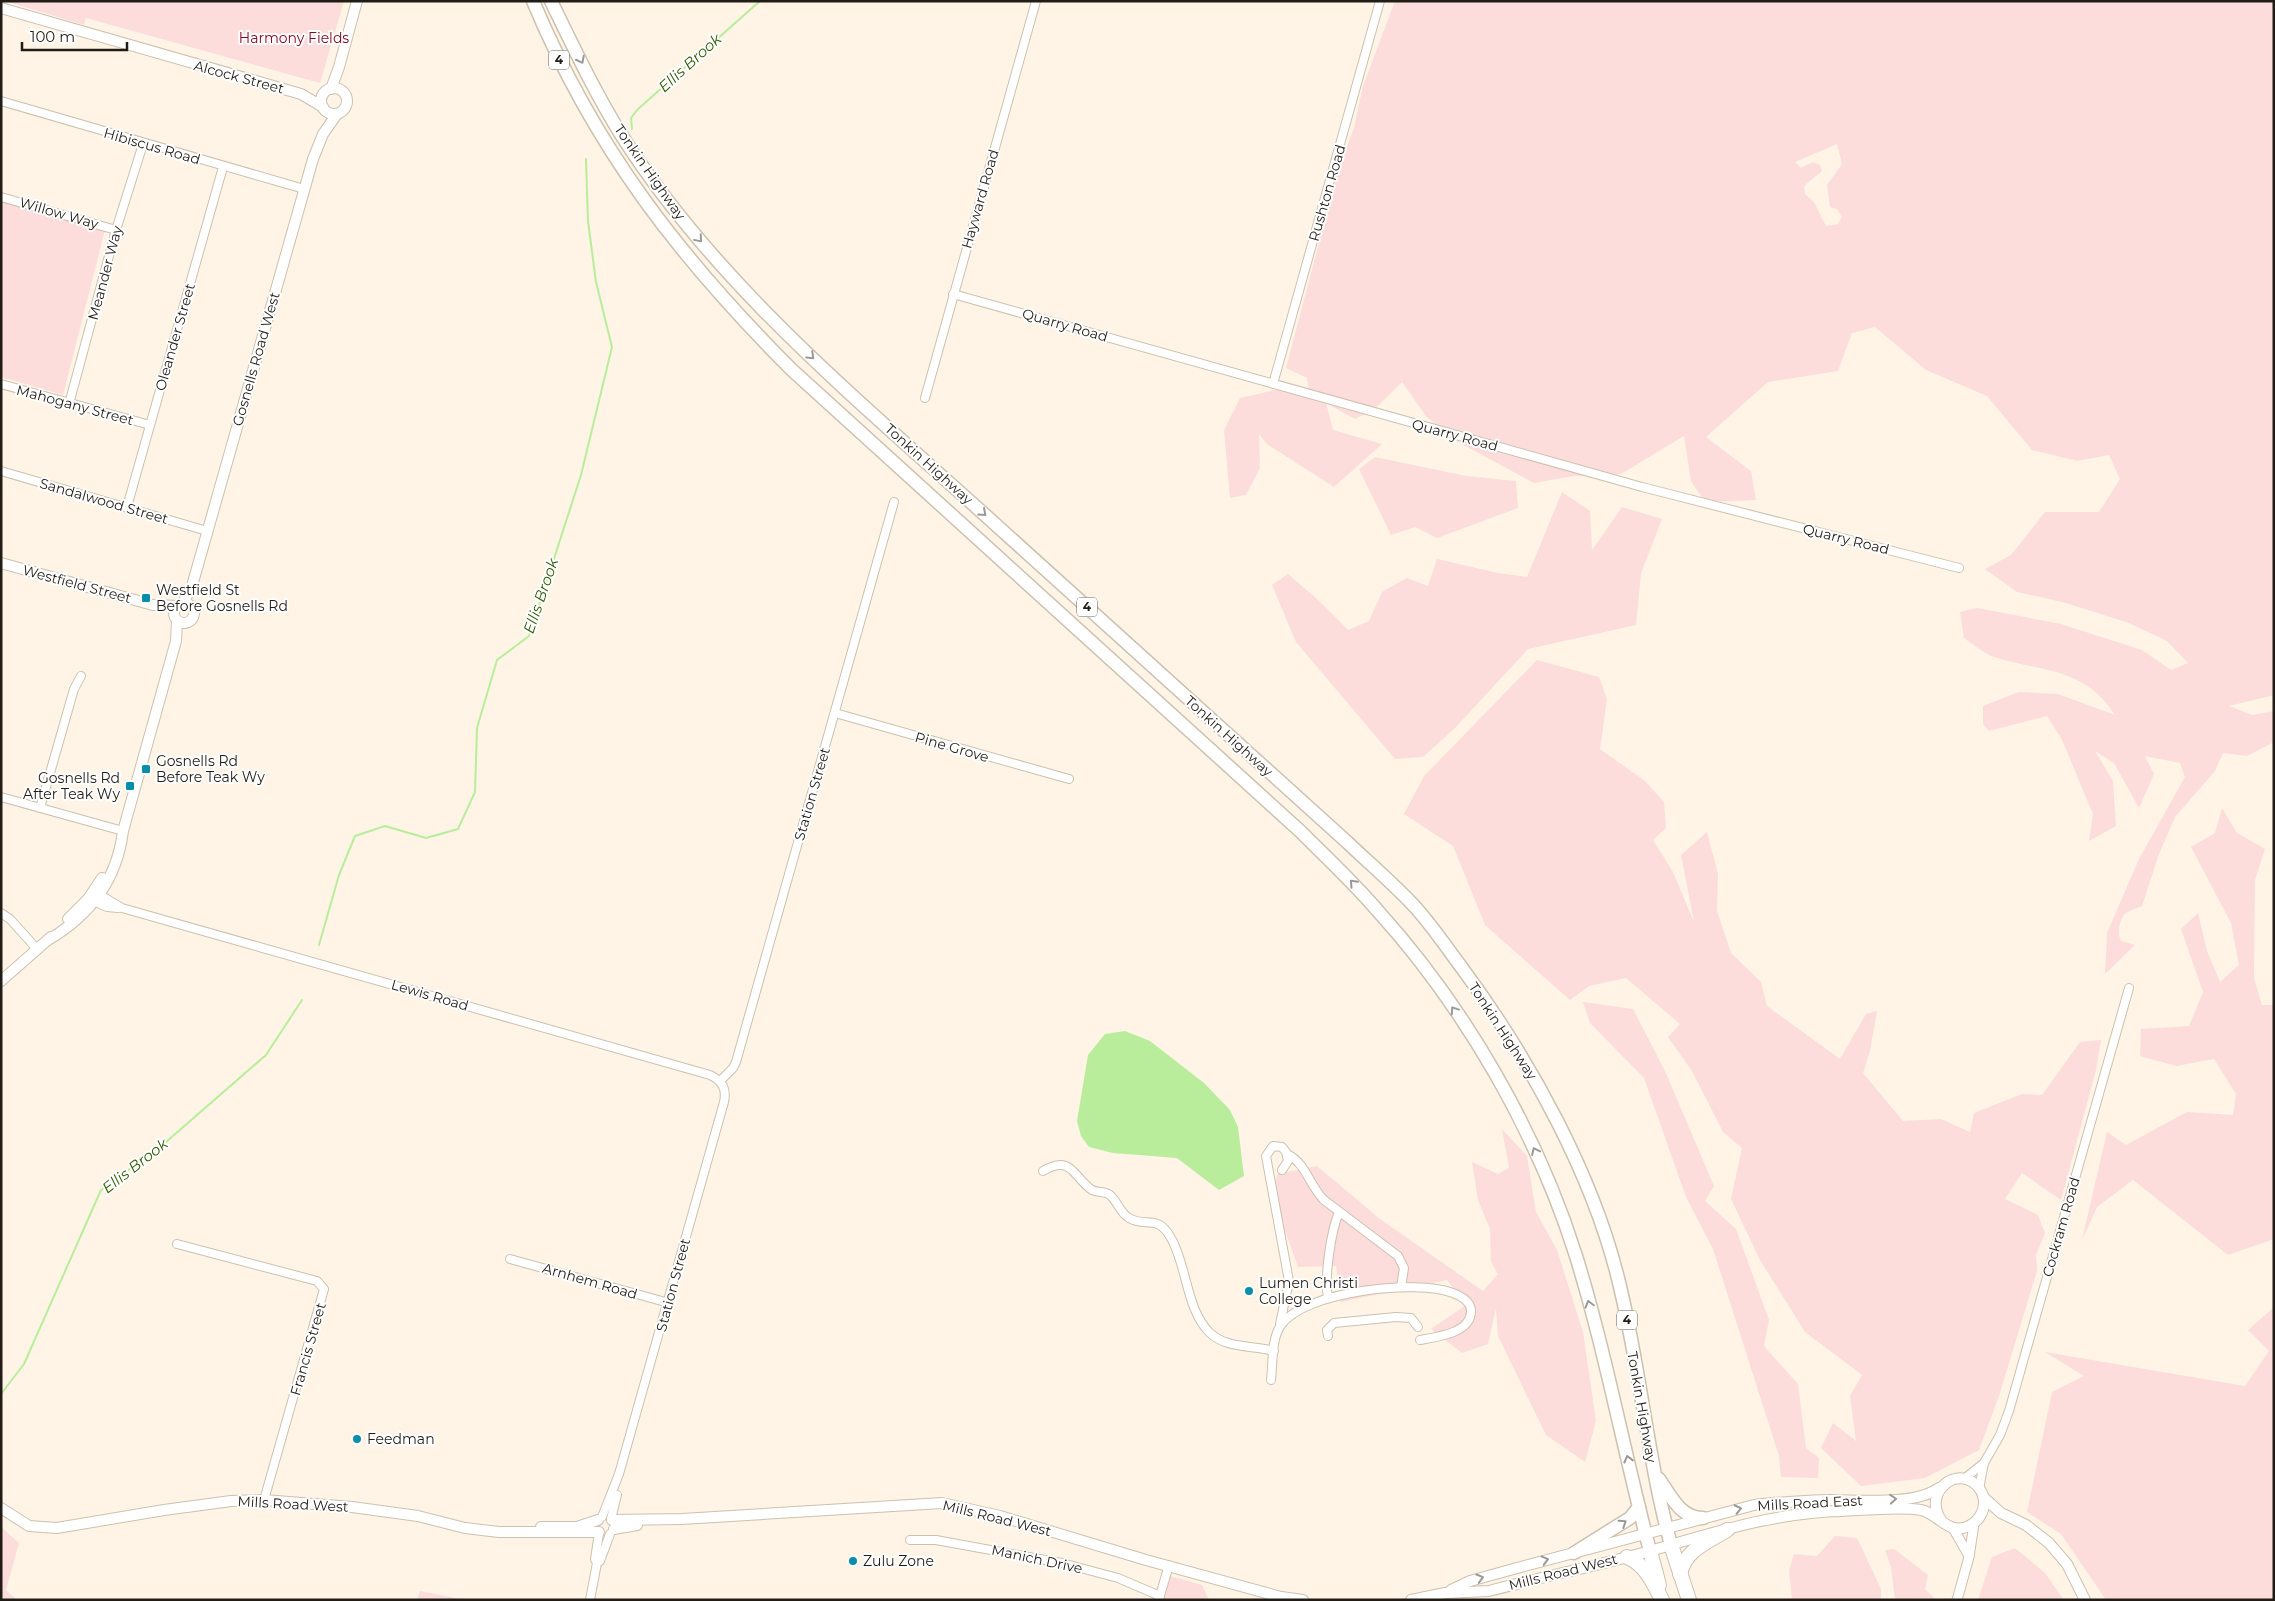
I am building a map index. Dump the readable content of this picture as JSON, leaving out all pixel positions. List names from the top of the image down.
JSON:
{
  "streets": {
    "highway": ["4", "Tonkin Highway"],
    "main road": [
      "Alcock Street",
      "Gosnells Road West",
      "Westfield Street",
      "Mills Road East",
      "Mills Road West"
    ],
    "street": [
      "Hibiscus Road",
      "Rushton Road",
      "Hayward Road",
      "Willow Way",
      "Meander Way",
      "Quarry Road",
      "Oleander Street",
      "Mahogany Street",
      "Sandalwood Street",
      "Pine Grove",
      "Station Street",
      "Lewis Road",
      "Cockram Road",
      "Arnhem Road",
      "Francis Street",
      "Manich Drive"
    ]
  },
  "crossings": [
    ["Alcock Street", "Gosnells Road West"],
    ["Hibiscus Road", "Meander Way"],
    ["Hibiscus Road", "Oleander Street"],
    ["Hibiscus Road", "Gosnells Road West"],
    ["Tonkin Highway", "Mills Road East"],
    ["Tonkin Highway", "Mills Road West"],
    ["Rushton Road", "Quarry Road"],
    ["Hayward Road", "Quarry Road"],
    ["Willow Way", "Meander Way"],
    ["Meander Way", "Mahogany Street"],
    ["Oleander Street", "Mahogany Street"],
    ["Oleander Street", "Sandalwood Street"],
    ["Gosnells Road West", "Sandalwood Street"],
    ["Gosnells Road West", "Westfield Street"],
    ["Gosnells Road West", "Lewis Road"],
    ["Pine Grove", "Station Street"],
    ["Station Street", "Lewis Road"],
    ["Station Street", "Arnhem Road"],
    ["Station Street", "Mills Road West"],
    ["Cockram Road", "Mills Road East"],
    ["Francis Street", "Mills Road West"],
    ["Mills Road East", "Mills Road West"]
  ],
  "water": ["Ellis Brook"],
  "parks": ["Harmony Fields"],
  "places": {
    "transit": ["Westfield St Before Gosnells Rd", "Gosnells Rd Before Teak Wy", "Gosnells Rd After Teak Wy"],
    "other": ["Lumen Christi College", "Feedman", "Zulu Zone"]
  },
  "scale_bar": "100 m"
}
